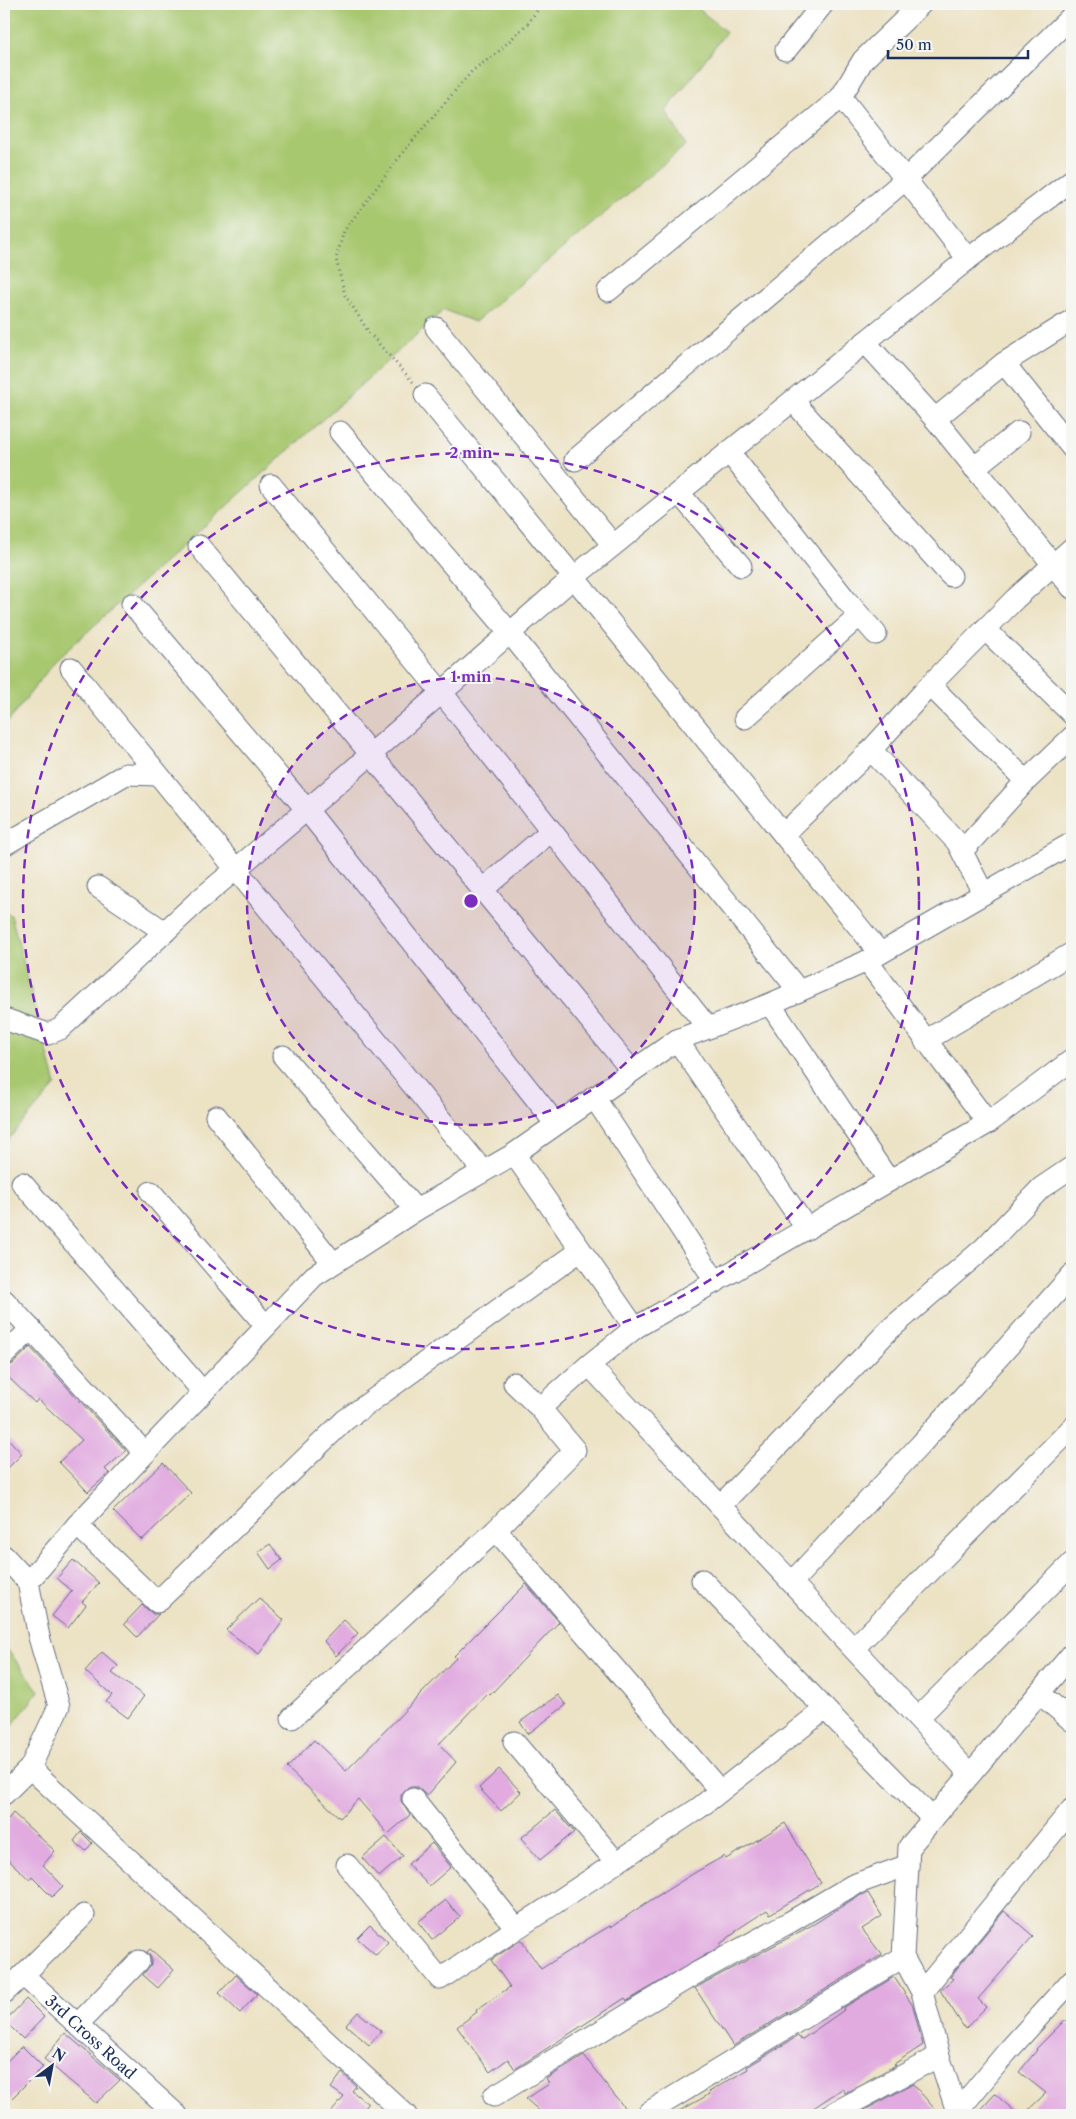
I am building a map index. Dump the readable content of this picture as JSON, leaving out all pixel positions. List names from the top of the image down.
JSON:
{
  "streets": {
    "street": ["3rd Cross Road"]
  },
  "scale_bar": "50 m",
  "north": "top right",
  "rings": ["2 min", "1 min"]
}
